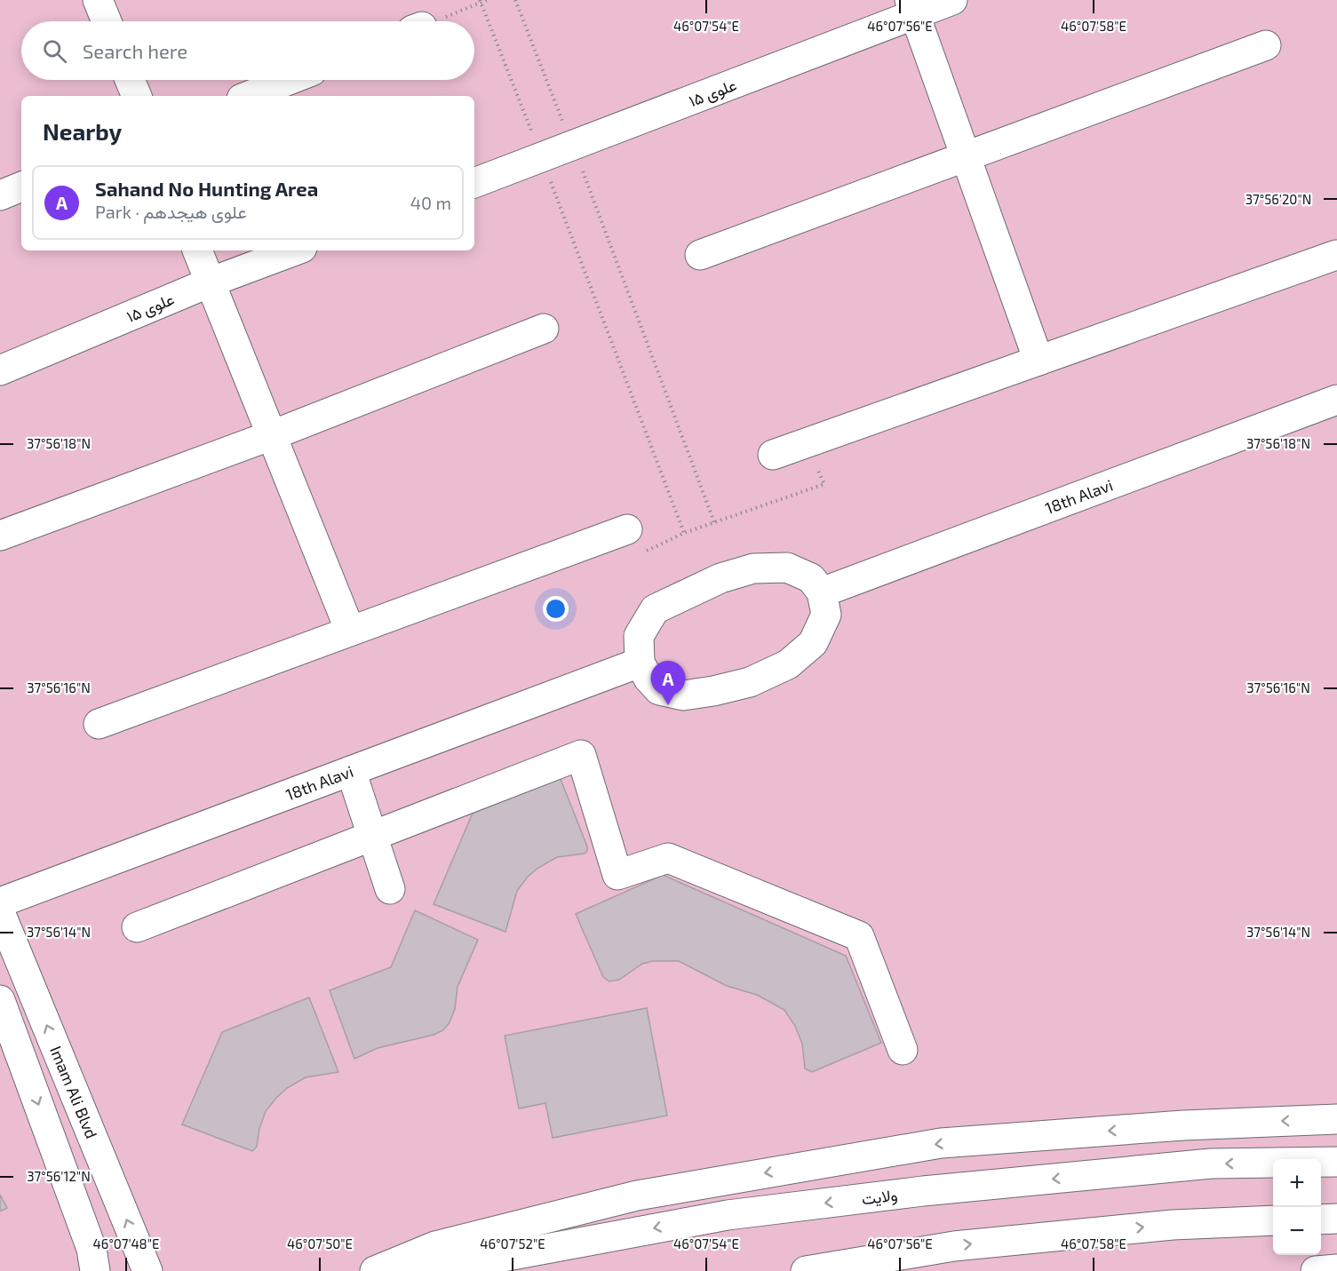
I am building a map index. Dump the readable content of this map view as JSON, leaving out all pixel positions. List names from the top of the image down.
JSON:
{
  "streets": {
    "street": [
      "علوی ۱۵",
      "18th Alavi",
      "Imam Ali Blvd",
      "ولایت"
    ]
  },
  "page": {
    "search": "Search here",
    "heading": "Nearby",
    "list": [
      {
        "mark": "A",
        "name": "Sahand No Hunting Area",
        "note": "Park · علوی هیجدهم",
        "value": "40 m"
      }
    ],
    "pins": "A",
    "map_buttons": ["+", "−"]
  },
  "coordinates": [
    "46°07'54\"E",
    "46°07'56\"E",
    "46°07'58\"E",
    "37°56'20\"N",
    "37°56'18\"N",
    "37°56'16\"N",
    "37°56'14\"N",
    "37°56'12\"N",
    "46°07'48\"E",
    "46°07'50\"E",
    "46°07'52\"E"
  ]
}
